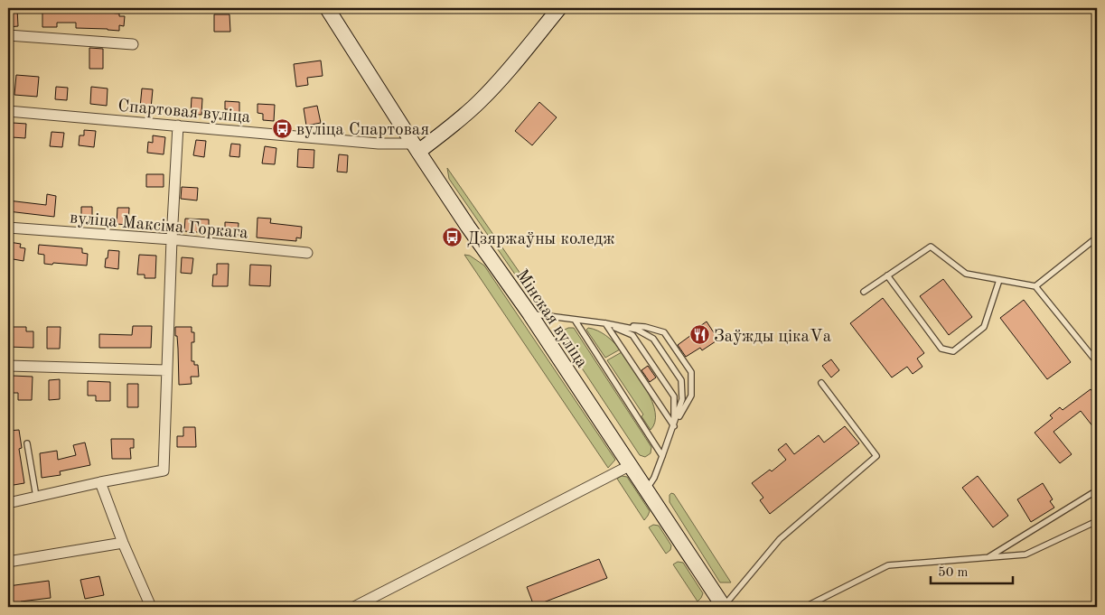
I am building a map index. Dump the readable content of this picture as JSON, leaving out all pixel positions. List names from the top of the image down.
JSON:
{
  "streets": {
    "street": ["Спартовая вуліца", "вуліца Максіма Горкага", "Мінская вуліца"]
  },
  "crossings": [
    ["Спартовая вуліца", "Мінская вуліца"]
  ],
  "places": {
    "bus stop": ["вуліца Спартовая", "Дзяржаўны коледж"],
    "restaurant": ["Заўжды цікаVа"]
  },
  "scale_bar": "50 m"
}
